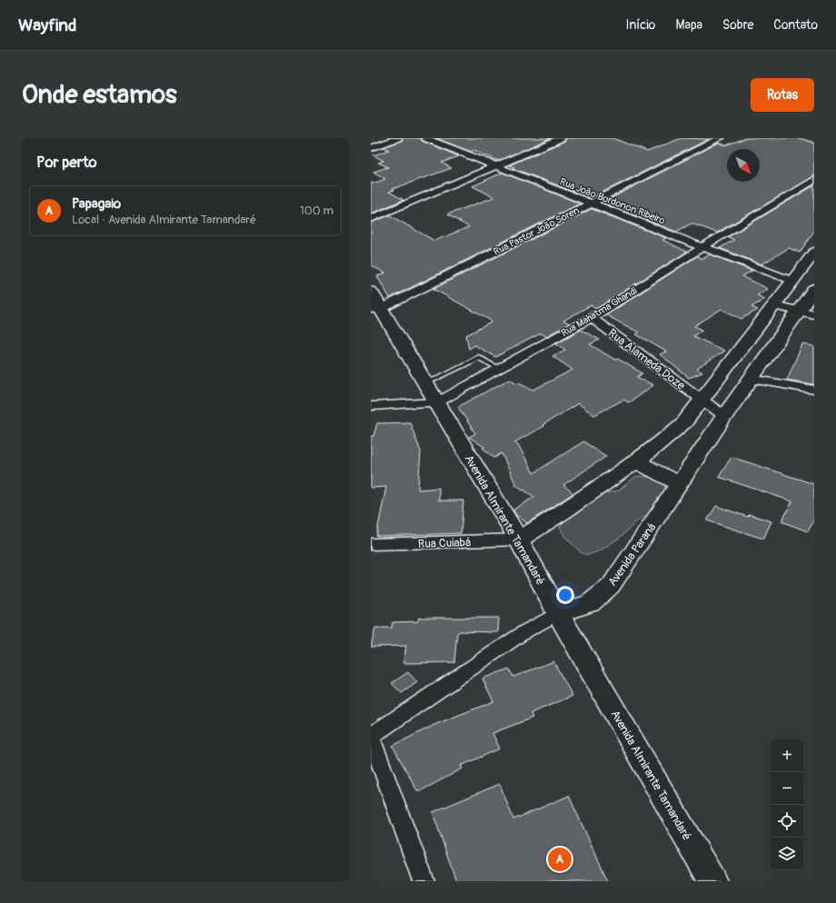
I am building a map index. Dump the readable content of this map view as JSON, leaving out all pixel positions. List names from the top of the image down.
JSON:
{
  "streets": {
    "main road": ["Avenida Almirante Tamandaré", "Avenida Paraná"],
    "street": [
      "Rua João Bordonon Ribeiro",
      "Rua Pastor João Soren",
      "Rua Mahatma Ghandi",
      "Rua Alameda Doze",
      "Rua Cuiabá"
    ]
  },
  "crossings": [
    ["Rua João Bordonon Ribeiro", "Rua Pastor João Soren"],
    ["Rua João Bordonon Ribeiro", "Rua Mahatma Ghandi"],
    ["Rua Pastor João Soren", "Avenida Almirante Tamandaré"],
    ["Rua Mahatma Ghandi", "Rua Alameda Doze"],
    ["Rua Mahatma Ghandi", "Avenida Almirante Tamandaré"],
    ["Rua Alameda Doze", "Avenida Paraná"],
    ["Avenida Almirante Tamandaré", "Rua Cuiabá"],
    ["Avenida Almirante Tamandaré", "Avenida Paraná"]
  ],
  "north": "bottom right",
  "page": {
    "header": "Wayfind",
    "nav": [
      "Início",
      "Mapa",
      "Sobre",
      "Contato"
    ],
    "buttons": "Rotas",
    "title": "Onde estamos",
    "heading": "Por perto",
    "list": [
      {
        "mark": "A",
        "name": "Papagaio",
        "note": "Local · Avenida Almirante Tamandaré",
        "value": "100 m"
      }
    ],
    "map_buttons": ["+", "−"],
    "pins": "A"
  }
}
